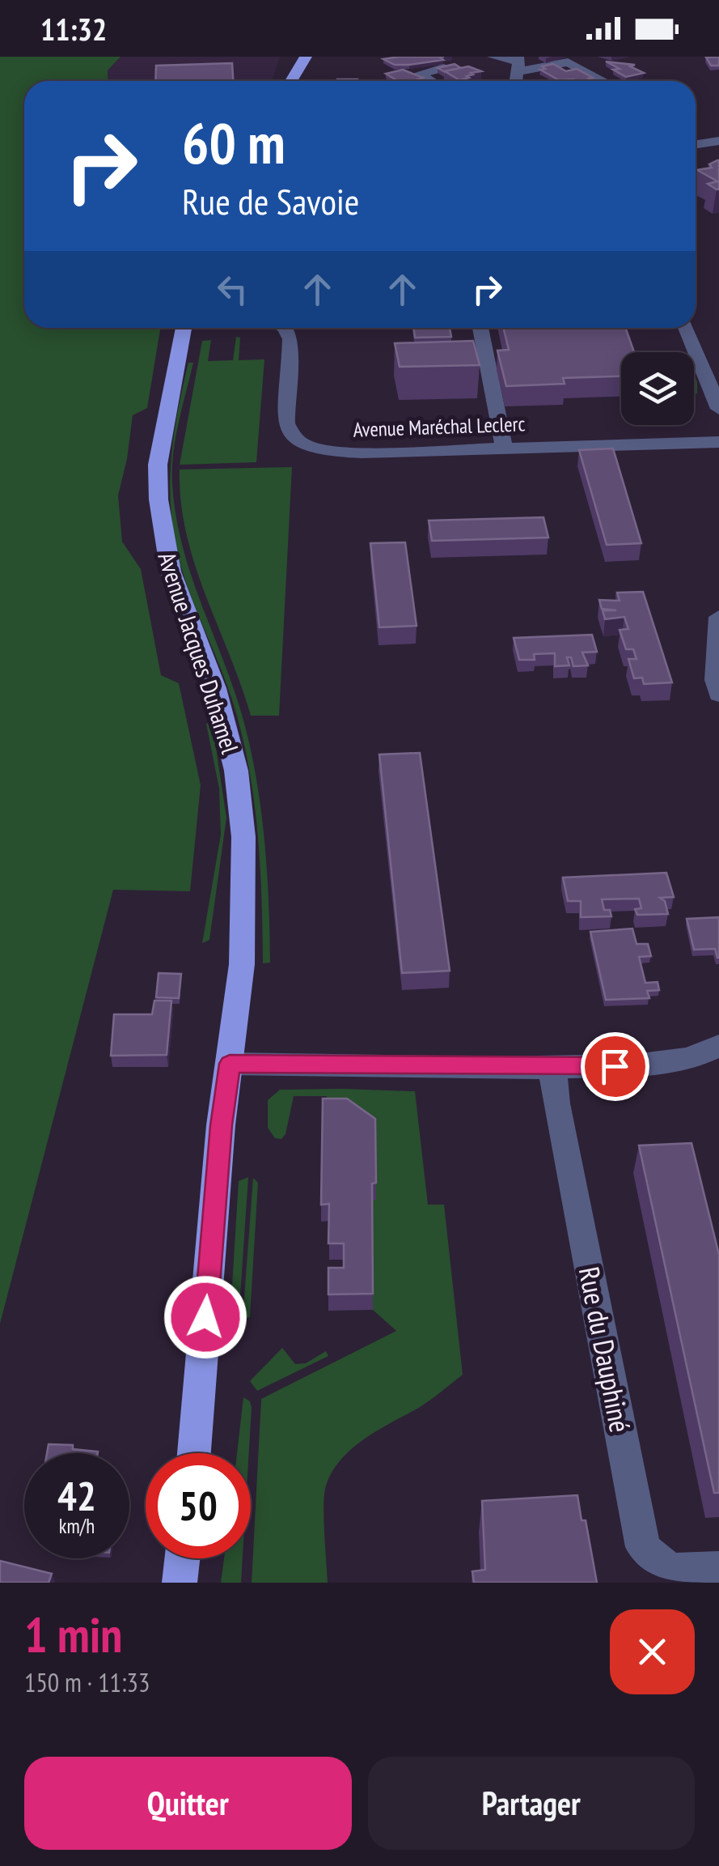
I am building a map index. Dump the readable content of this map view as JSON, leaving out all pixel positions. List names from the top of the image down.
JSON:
{
  "streets": {
    "main road": ["Avenue Jacques Duhamel"],
    "street": ["Avenue Maréchal Leclerc", "Rue du Dauphiné"]
  },
  "page": {
    "status": "11:32",
    "turn": ["60 m", "Rue de Savoie"],
    "speed": "42 km/h",
    "limit": "50",
    "heading": ["1 min", "150 m · 11:33"],
    "buttons": ["Quitter", "Partager"]
  }
}
